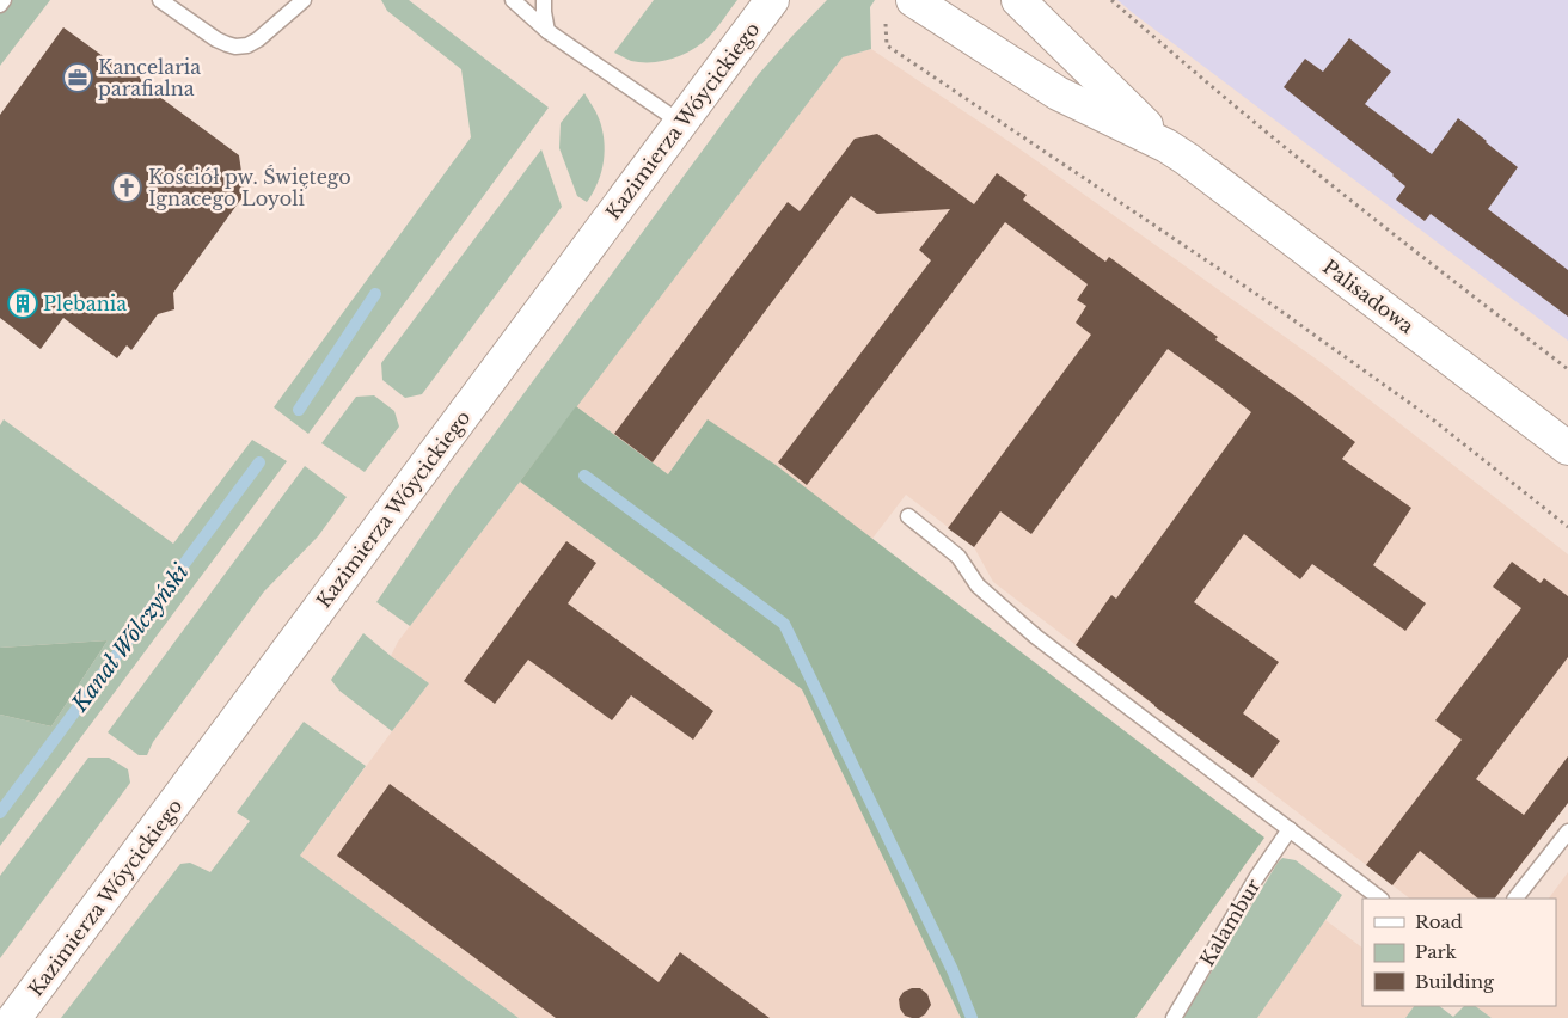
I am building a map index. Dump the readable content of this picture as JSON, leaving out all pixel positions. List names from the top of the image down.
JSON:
{
  "streets": {
    "street": ["Kazimierza Wóycickiego", "Palisadowa"],
    "lane": ["Kalambur"]
  },
  "water": ["Kanał Wólczyński"],
  "places": {
    "office": ["Kancelaria parafialna"],
    "church": ["Kościół pw. Świętego Ignacego Loyoli"],
    "building": ["Plebania"]
  },
  "legend": ["Road", "Park", "Building"]
}
